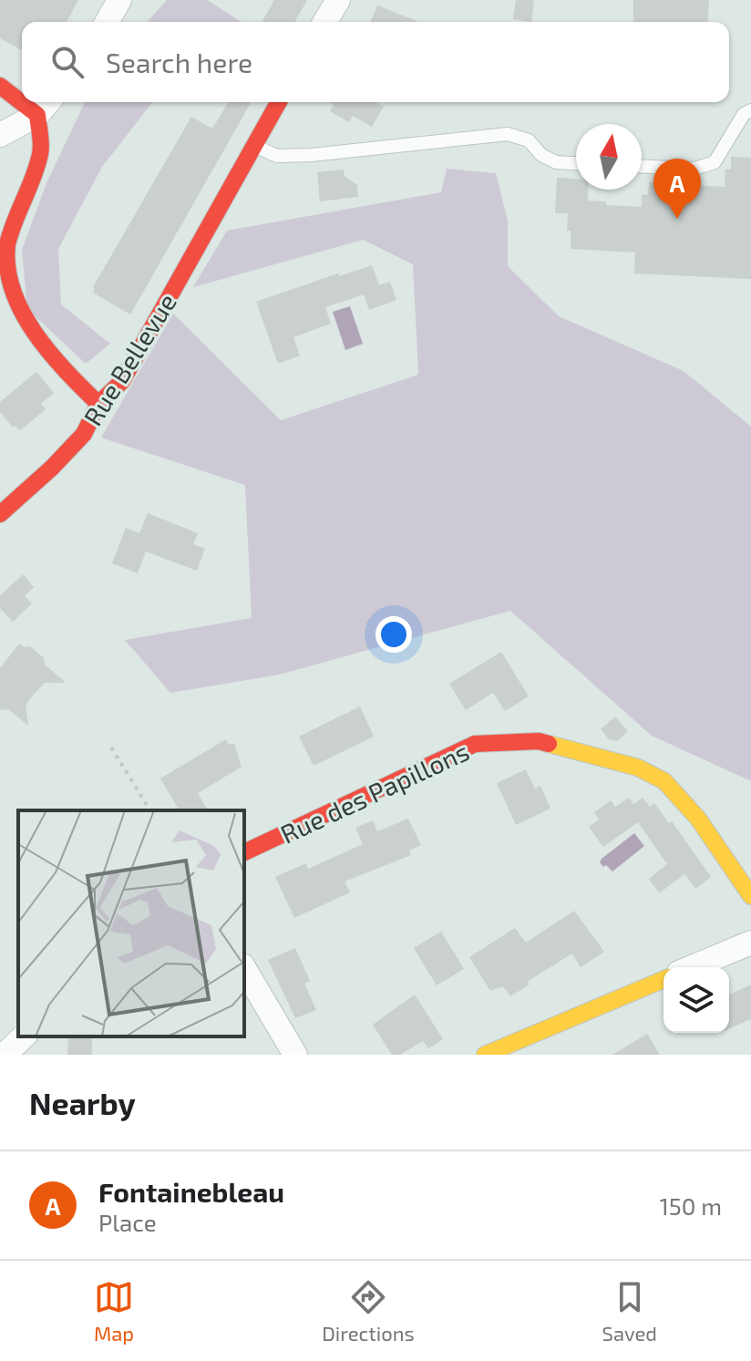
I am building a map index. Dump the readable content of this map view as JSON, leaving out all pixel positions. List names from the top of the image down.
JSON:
{
  "streets": {
    "street": ["Rue Bellevue", "Rue des Papillons"]
  },
  "north": "top",
  "page": {
    "search": "Search here",
    "pins": "A",
    "heading": "Nearby",
    "list": [
      {
        "mark": "A",
        "name": "Fontainebleau",
        "note": "Place",
        "value": "150 m"
      }
    ],
    "nav": ["Map", "Directions", "Saved"]
  }
}
